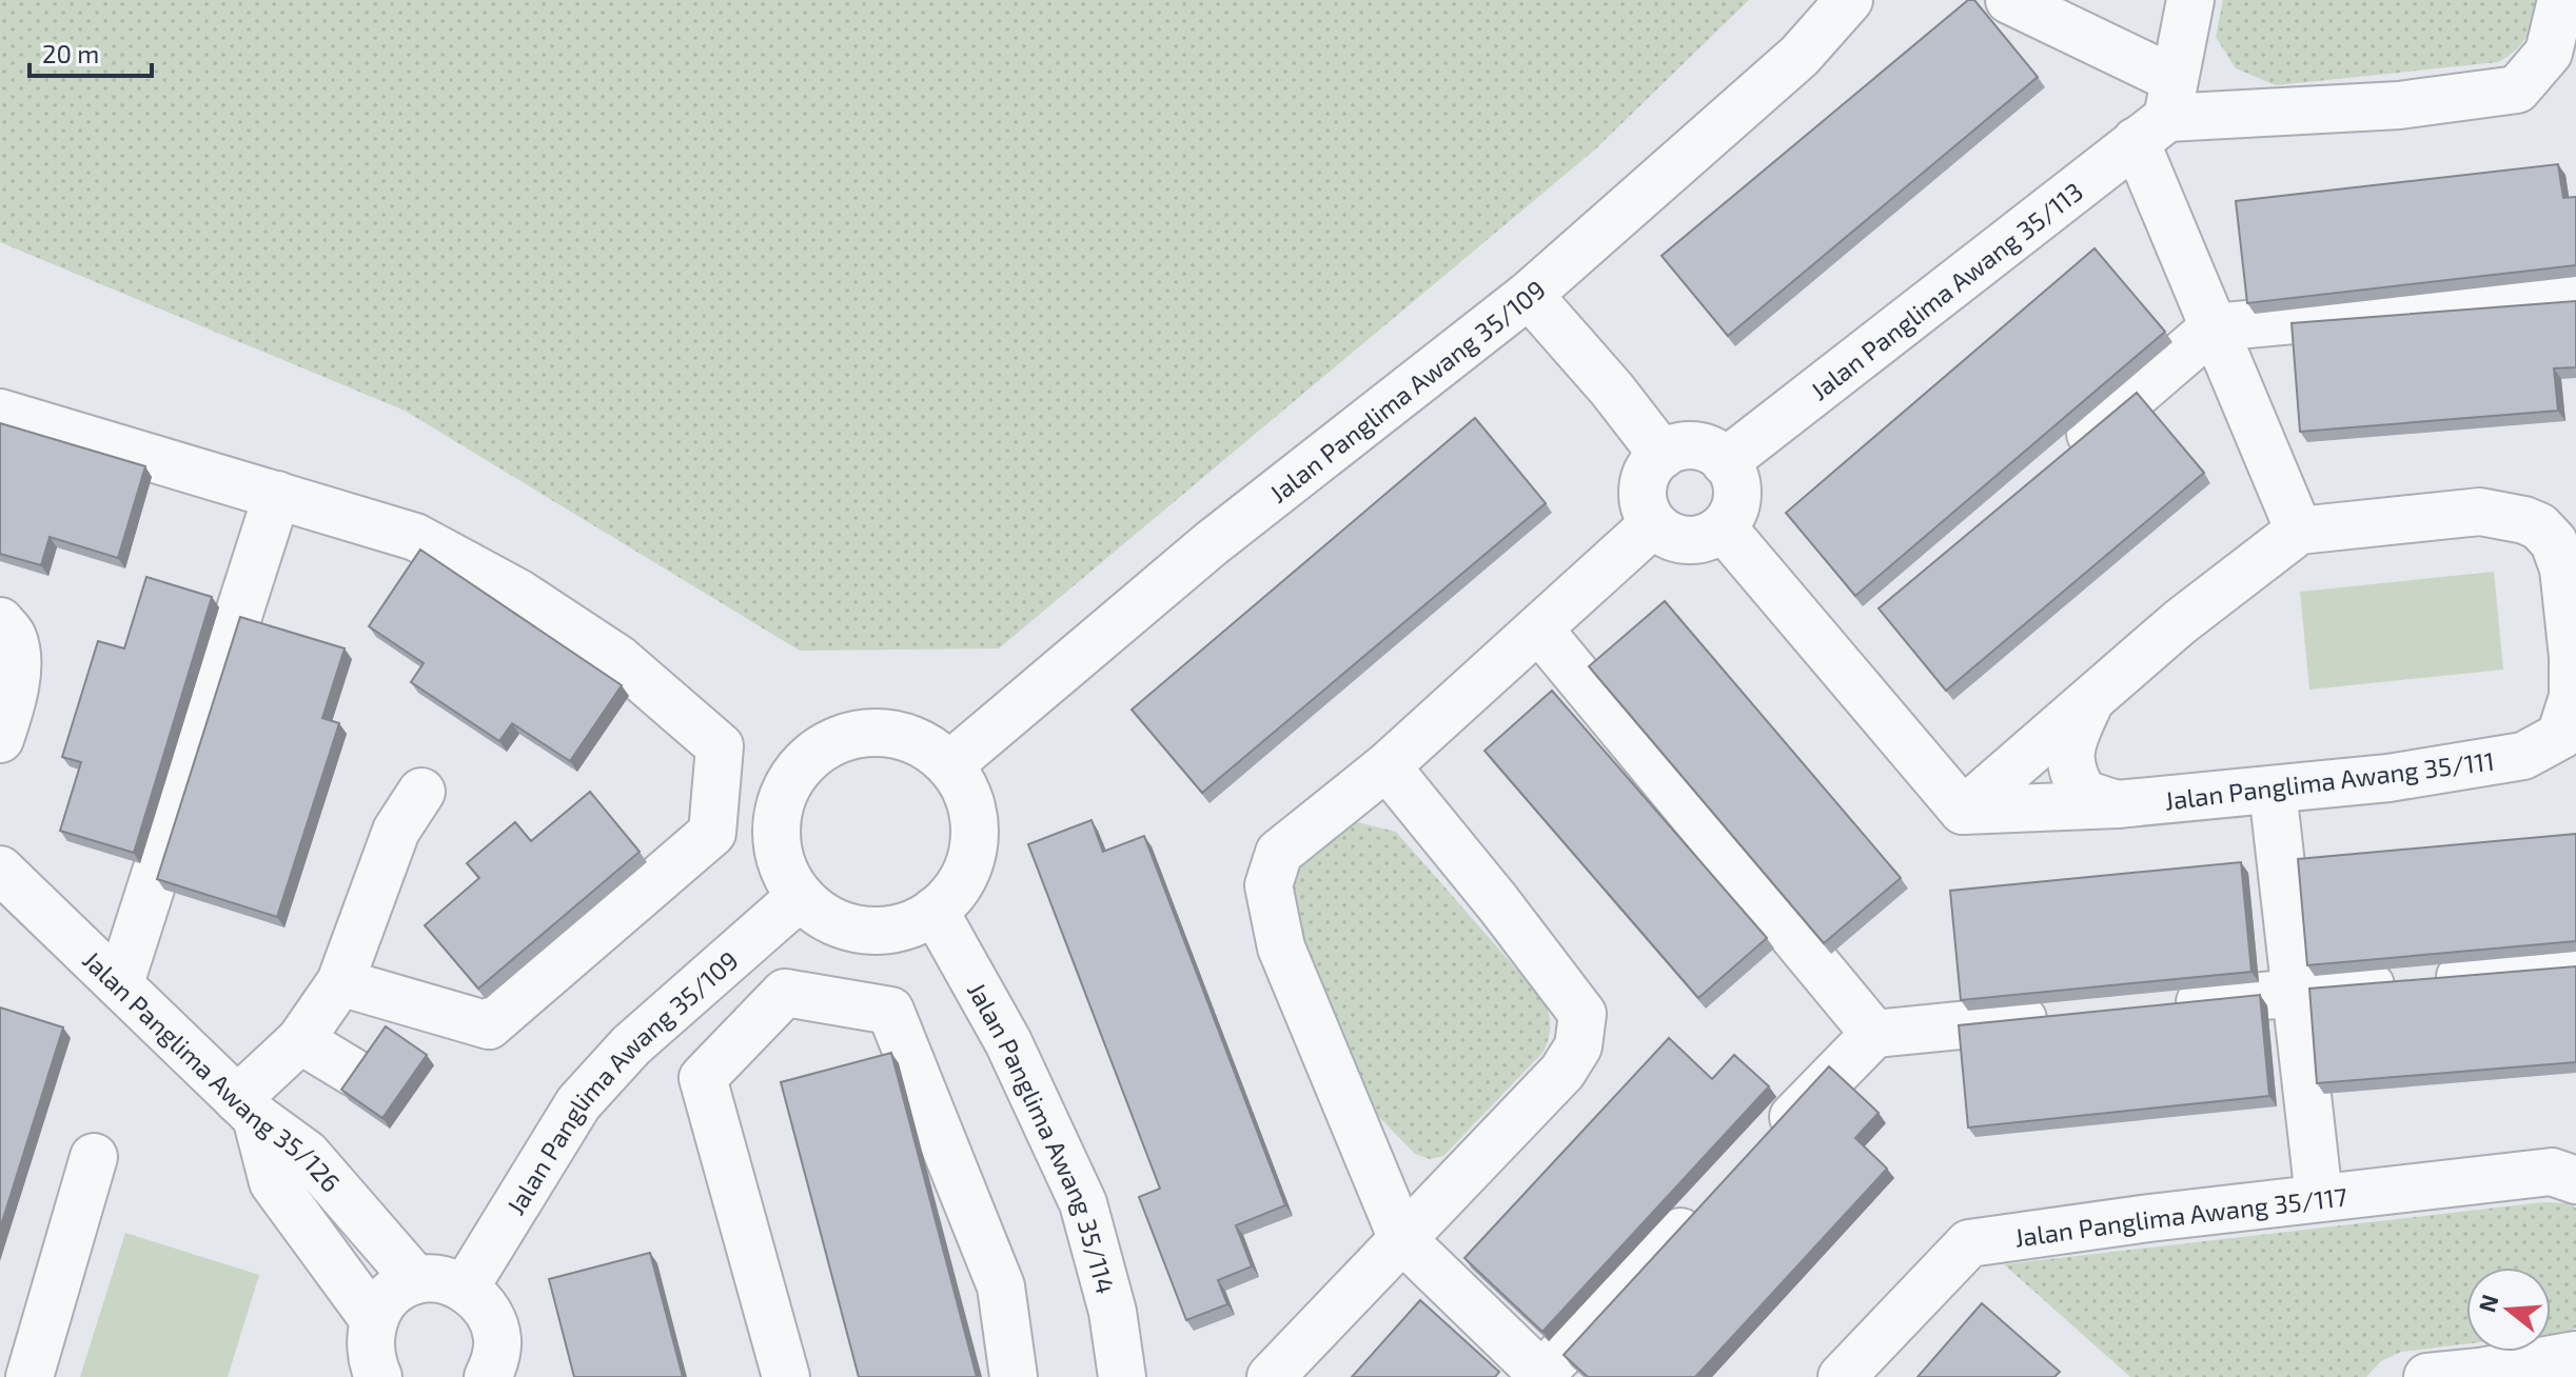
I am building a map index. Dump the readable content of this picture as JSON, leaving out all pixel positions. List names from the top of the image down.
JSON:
{
  "streets": {
    "street": [
      "Jalan Panglima Awang 35/113",
      "Jalan Panglima Awang 35/109",
      "Jalan Panglima Awang 35/111",
      "Jalan Panglima Awang 35/126",
      "Jalan Panglima Awang 35/114",
      "Jalan Panglima Awang 35/117"
    ]
  },
  "crossings": [
    ["Jalan Panglima Awang 35/109", "Jalan Panglima Awang 35/114"]
  ],
  "scale_bar": "20 m",
  "north": "left"
}
